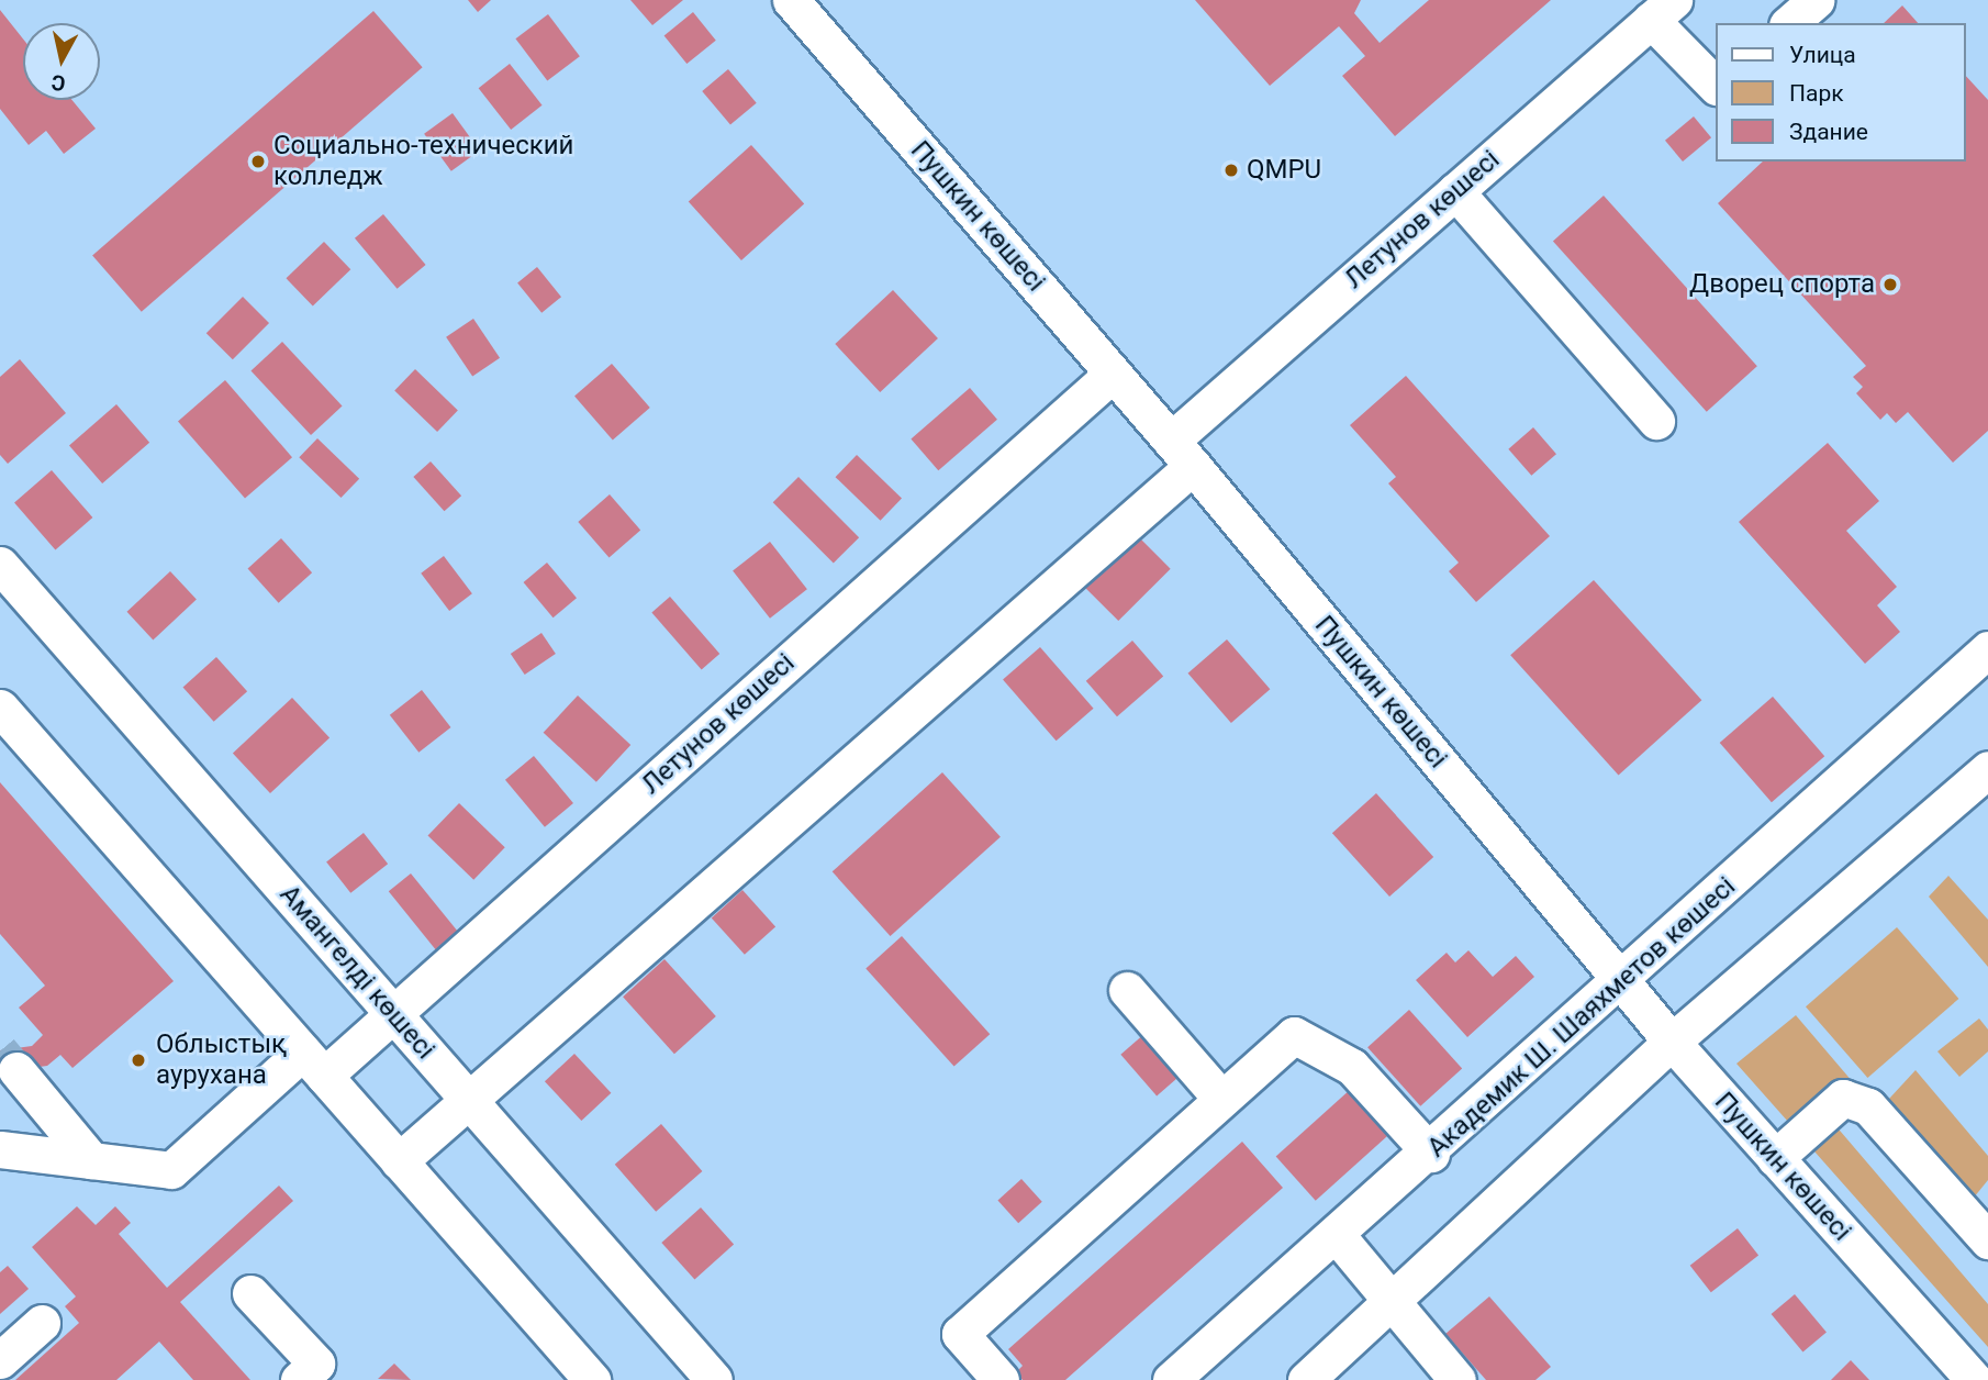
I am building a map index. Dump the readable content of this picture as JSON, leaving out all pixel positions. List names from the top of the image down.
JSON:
{
  "streets": {
    "street": [
      "Пушкин көшесі",
      "Летунов көшесі",
      "Амангелді көшесі",
      "Академик Ш. Шаяхметов көшесі"
    ]
  },
  "crossings": [
    ["Пушкин көшесі", "Летунов көшесі"],
    ["Пушкин көшесі", "Академик Ш. Шаяхметов көшесі"],
    ["Летунов көшесі", "Амангелді көшесі"]
  ],
  "places": [
    "Социально-технический колледж",
    "QMPU",
    "Дворец спорта",
    "Облыстық аурухана"
  ],
  "legend": ["Улица", "Парк", "Здание"],
  "north": "bottom"
}
